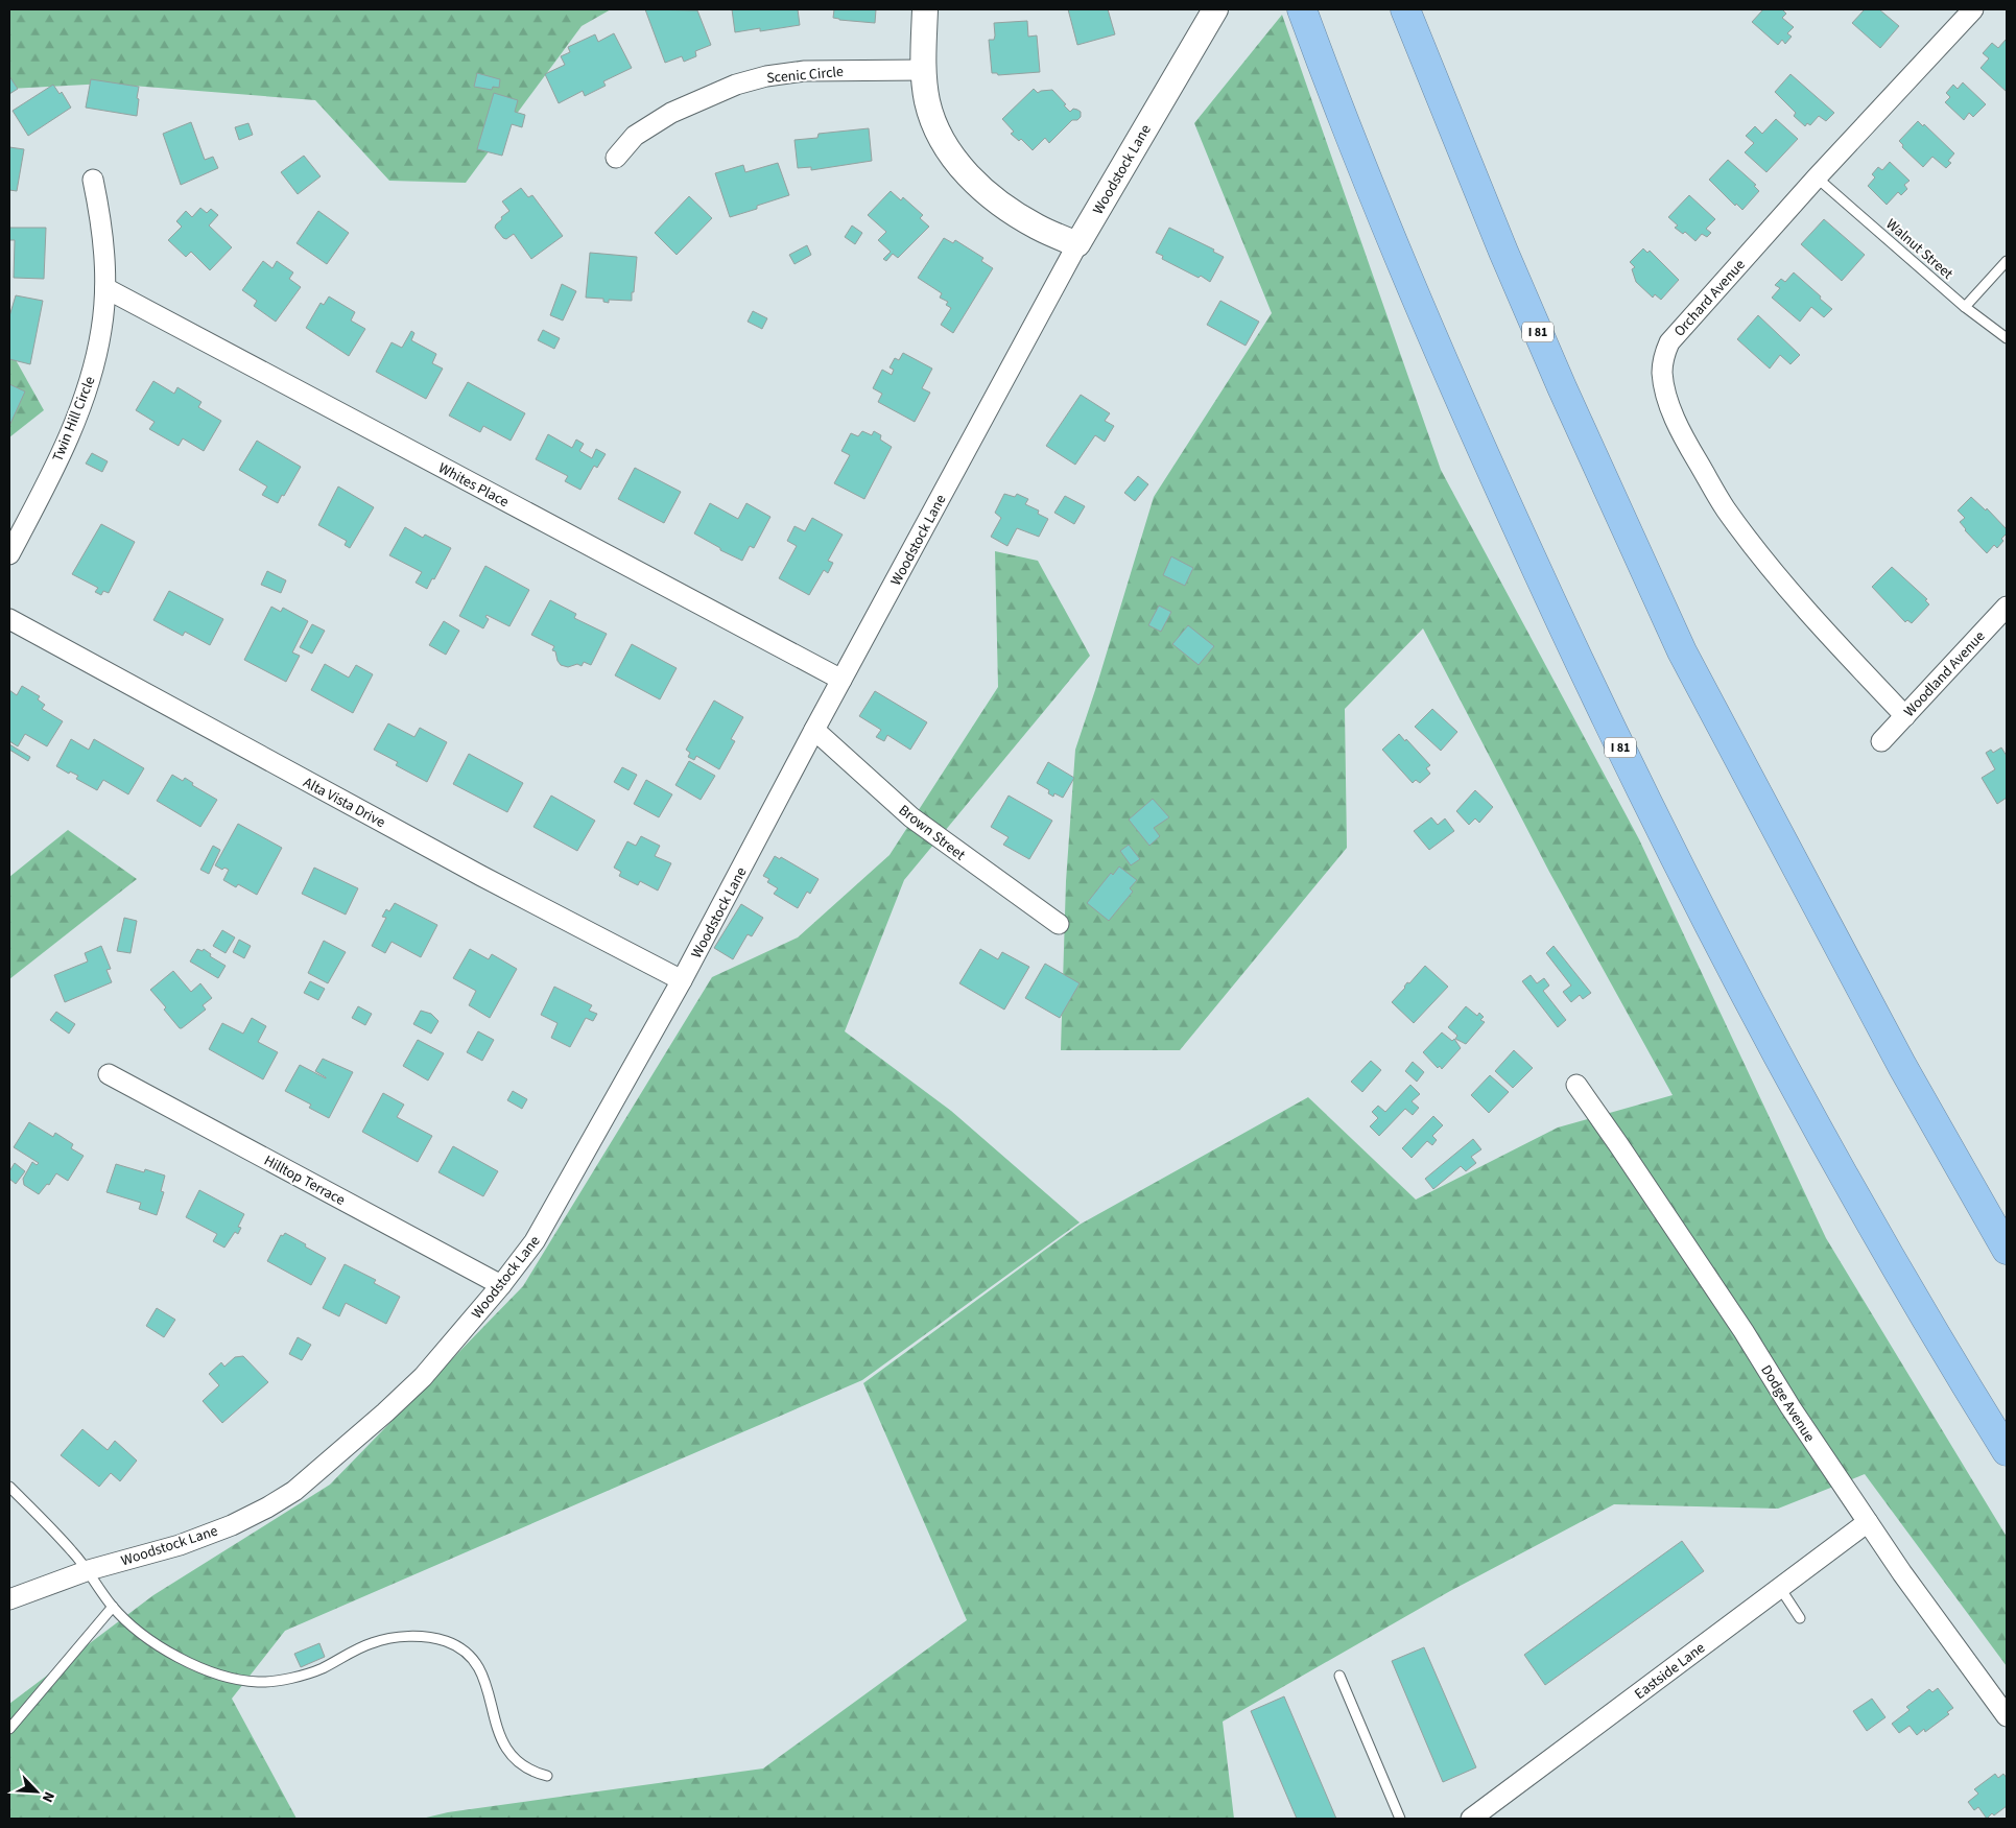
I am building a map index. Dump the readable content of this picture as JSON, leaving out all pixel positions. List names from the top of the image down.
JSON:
{
  "streets": {
    "highway": ["I 81"],
    "street": [
      "Scenic Circle",
      "Woodstock Lane",
      "Orchard Avenue",
      "Twin Hill Circle",
      "Whites Place",
      "Woodland Avenue",
      "Alta Vista Drive",
      "Brown Street",
      "Hilltop Terrace",
      "Dodge Avenue",
      "Eastside Lane"
    ],
    "lane": ["Walnut Street"]
  },
  "crossings": [
    ["Woodstock Lane", "Whites Place"],
    ["Woodstock Lane", "Alta Vista Drive"],
    ["Woodstock Lane", "Brown Street"],
    ["Woodstock Lane", "Hilltop Terrace"],
    ["Walnut Street", "Orchard Avenue"],
    ["Orchard Avenue", "Woodland Avenue"],
    ["Twin Hill Circle", "Whites Place"],
    ["Dodge Avenue", "Eastside Lane"]
  ],
  "north": "bottom right"
}
